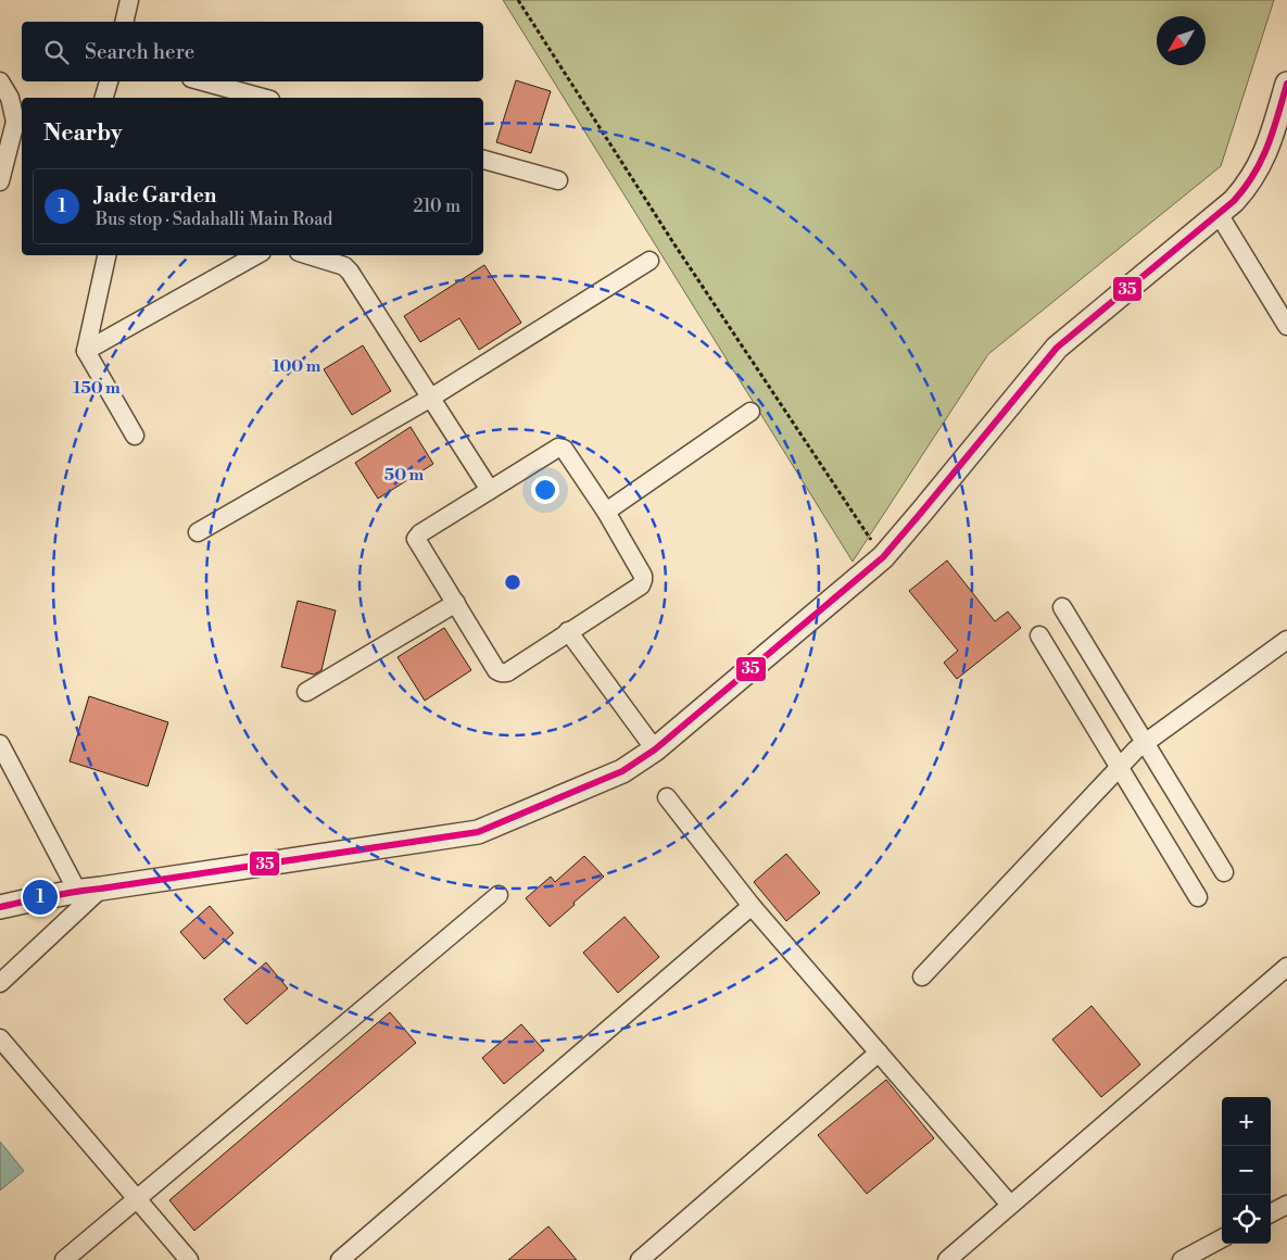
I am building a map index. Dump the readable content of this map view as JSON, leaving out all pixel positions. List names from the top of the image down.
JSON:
{
  "lines": ["transit line 35"],
  "north": "bottom left",
  "page": {
    "search": "Search here",
    "heading": "Nearby",
    "list": [
      {
        "mark": "1",
        "name": "Jade Garden",
        "note": "Bus stop · Sadahalli Main Road",
        "value": "210 m"
      }
    ],
    "pins": "1",
    "map_buttons": ["+", "−"]
  },
  "rings": ["100 m", "150 m", "50 m"]
}
